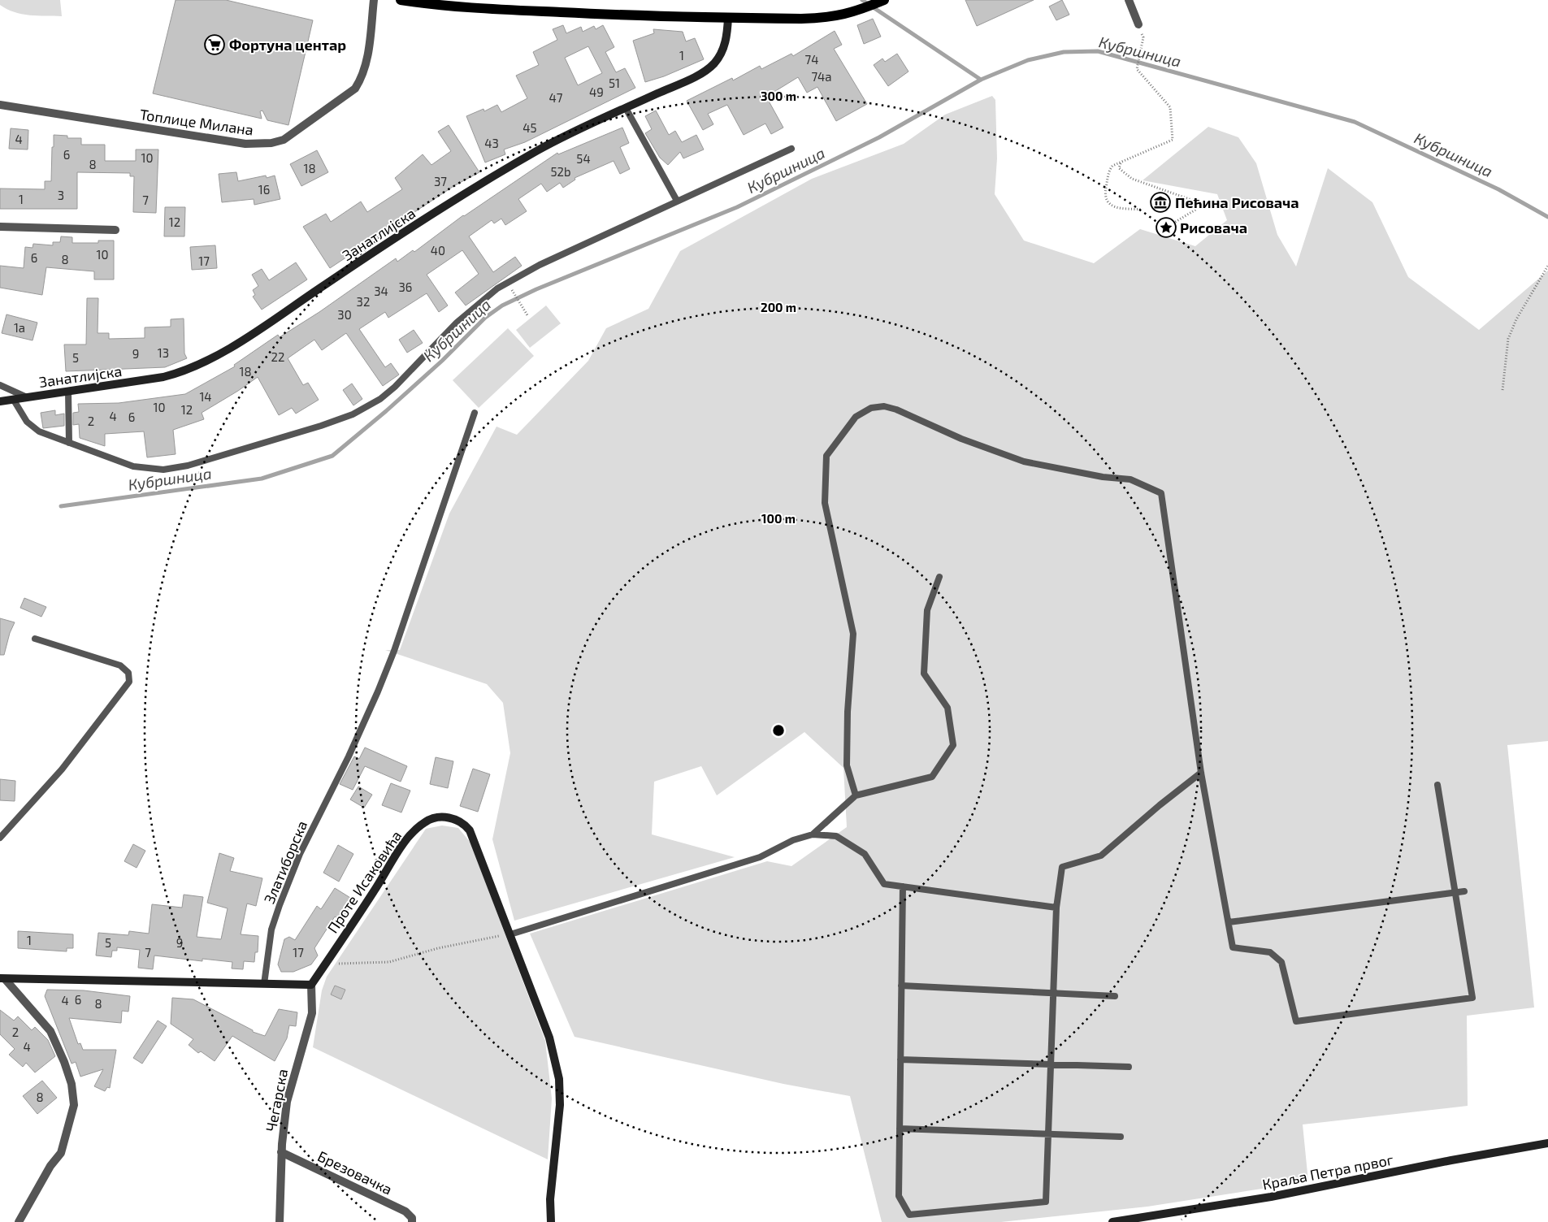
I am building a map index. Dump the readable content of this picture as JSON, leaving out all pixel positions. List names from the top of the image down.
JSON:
{
  "streets": {
    "street": [
      "Топлице Милана",
      "Занатлијска",
      "Проте Исаковића",
      "Чегарска",
      "Краља Петра првог",
      "Брезовачка"
    ],
    "lane": ["Златиборска"]
  },
  "crossings": [
    ["Проте Исаковића", "Чегарска"],
    ["Чегарска", "Брезовачка"]
  ],
  "water": ["Кубршница"],
  "places": {
    "supermarket": ["Фортуна центар"],
    "museum": ["Пећина Рисовача"],
    "place": ["Рисовача"]
  },
  "house_numbers": [
    "1",
    "74",
    "74a",
    "51",
    "49",
    "47",
    "45",
    "4",
    "43",
    "6",
    "10",
    "54",
    "8",
    "18",
    "52b",
    "37",
    "16",
    "3",
    "1",
    "7",
    "12",
    "40",
    "10",
    "6",
    "8",
    "17",
    "36",
    "34",
    "32",
    "30",
    "1a",
    "13",
    "9",
    "22",
    "5",
    "18",
    "14",
    "10",
    "12",
    "4",
    "6",
    "2",
    "1",
    "5",
    "9",
    "7",
    "17",
    "6",
    "4",
    "8",
    "2",
    "4",
    "8"
  ],
  "rings": ["300 m", "200 m", "100 m"]
}
